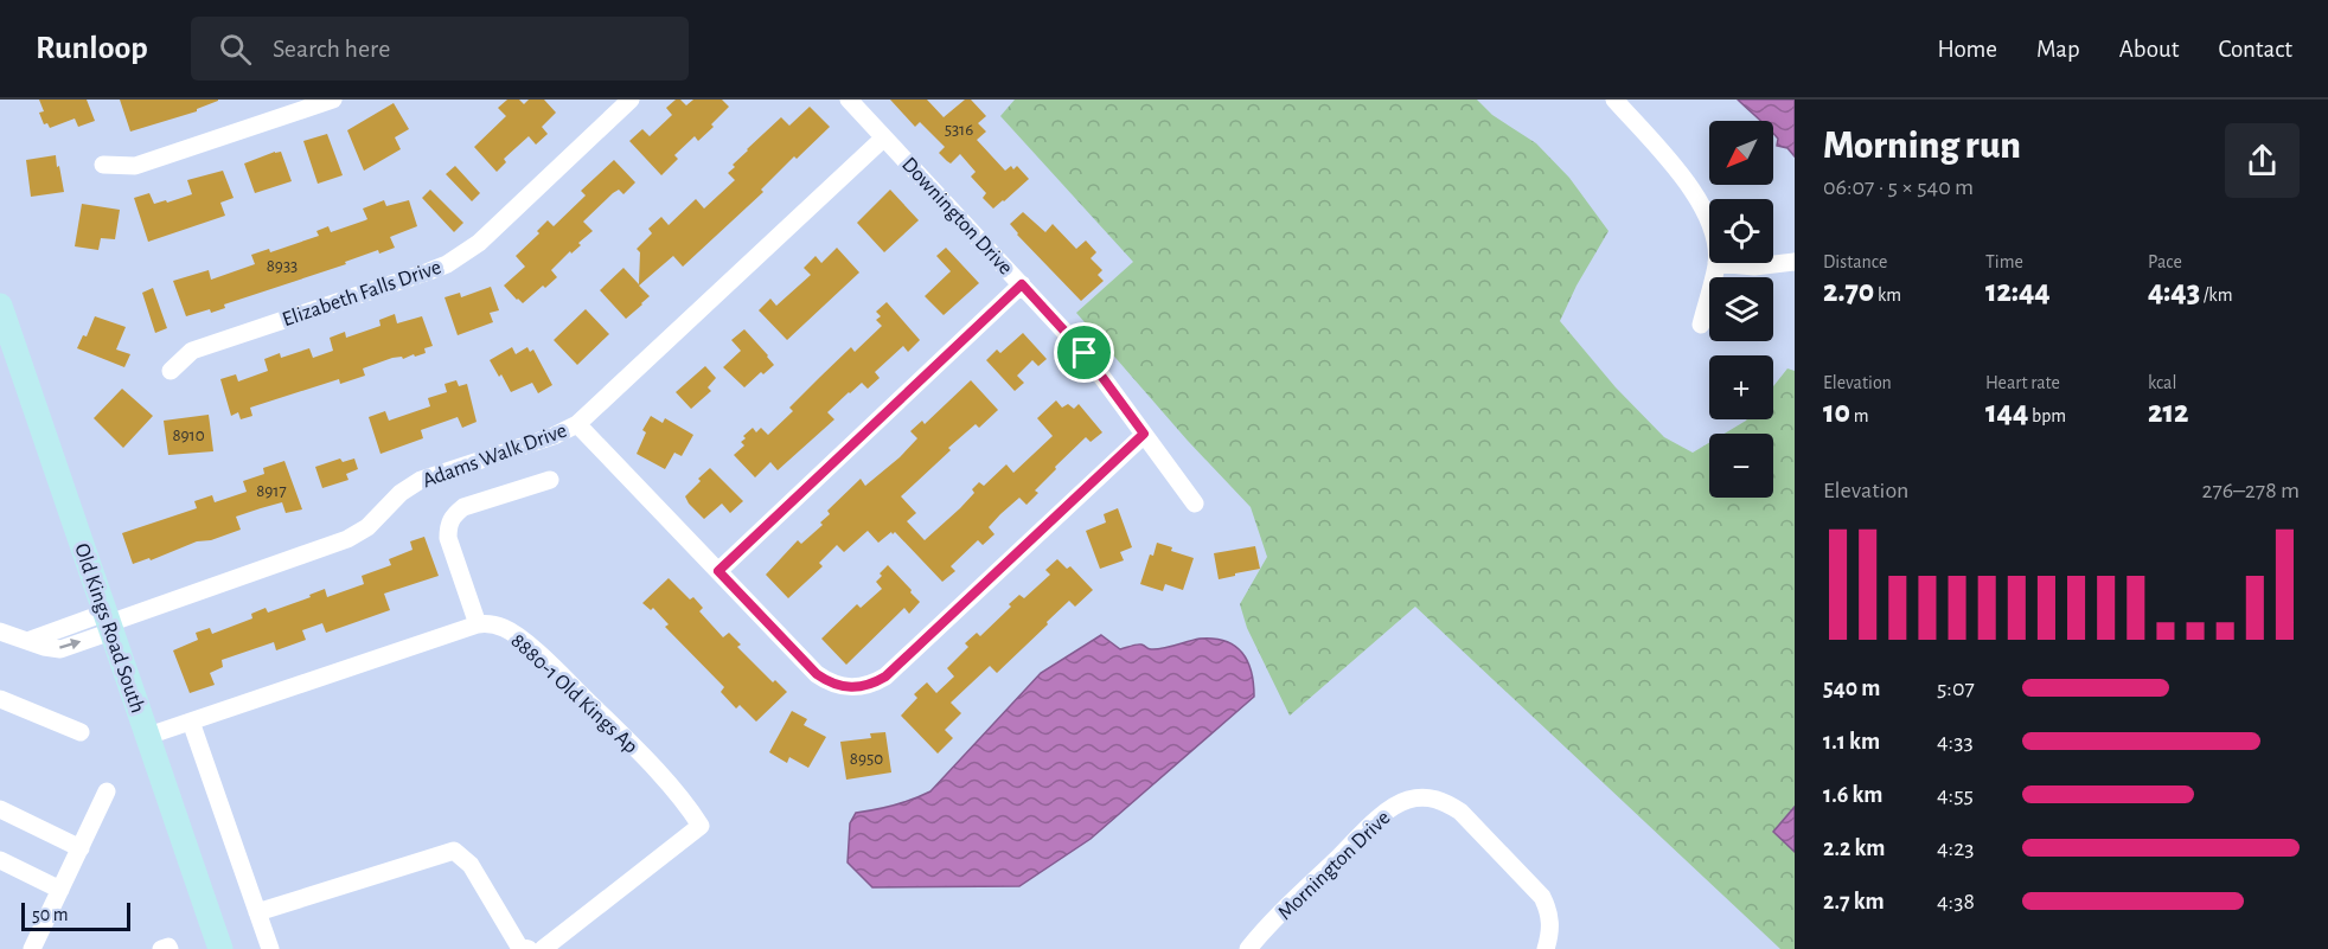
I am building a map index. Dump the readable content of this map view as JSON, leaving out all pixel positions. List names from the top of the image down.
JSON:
{
  "streets": {
    "street": [
      "Downington Drive",
      "Elizabeth Falls Drive",
      "Adams Walk Drive",
      "Old Kings Road South",
      "8880-1 Old Kings Ap",
      "Mornington Drive"
    ]
  },
  "crossings": [
    ["Downington Drive", "Adams Walk Drive"],
    ["Adams Walk Drive", "Old Kings Road South"]
  ],
  "house_numbers": [
    "5316",
    "8933",
    "8910",
    "8917",
    "8950"
  ],
  "scale_bar": "50 m",
  "north": "bottom left",
  "page": {
    "header": "Runloop",
    "search": "Search here",
    "nav": [
      "Home",
      "Map",
      "About",
      "Contact"
    ],
    "heading": ["Morning run", "06:07 · 5 × 540 m"],
    "map_buttons": ["+", "−"],
    "stats": [
      ["Distance", "2.70 km"],
      ["Time", "12:44"],
      ["Pace", "4:43 /km"],
      ["Elevation", "10 m"],
      ["Heart rate", "144 bpm"],
      ["kcal", "212"]
    ],
    "chart": ["Elevation", "276–278 m"],
    "list": [
      {
        "name": "540 m",
        "note": "5:07"
      },
      {
        "name": "1.1 km",
        "note": "4:33"
      },
      {
        "name": "1.6 km",
        "note": "4:55"
      },
      {
        "name": "2.2 km",
        "note": "4:23"
      },
      {
        "name": "2.7 km",
        "note": "4:38"
      }
    ],
    "scale": "50 m"
  }
}
